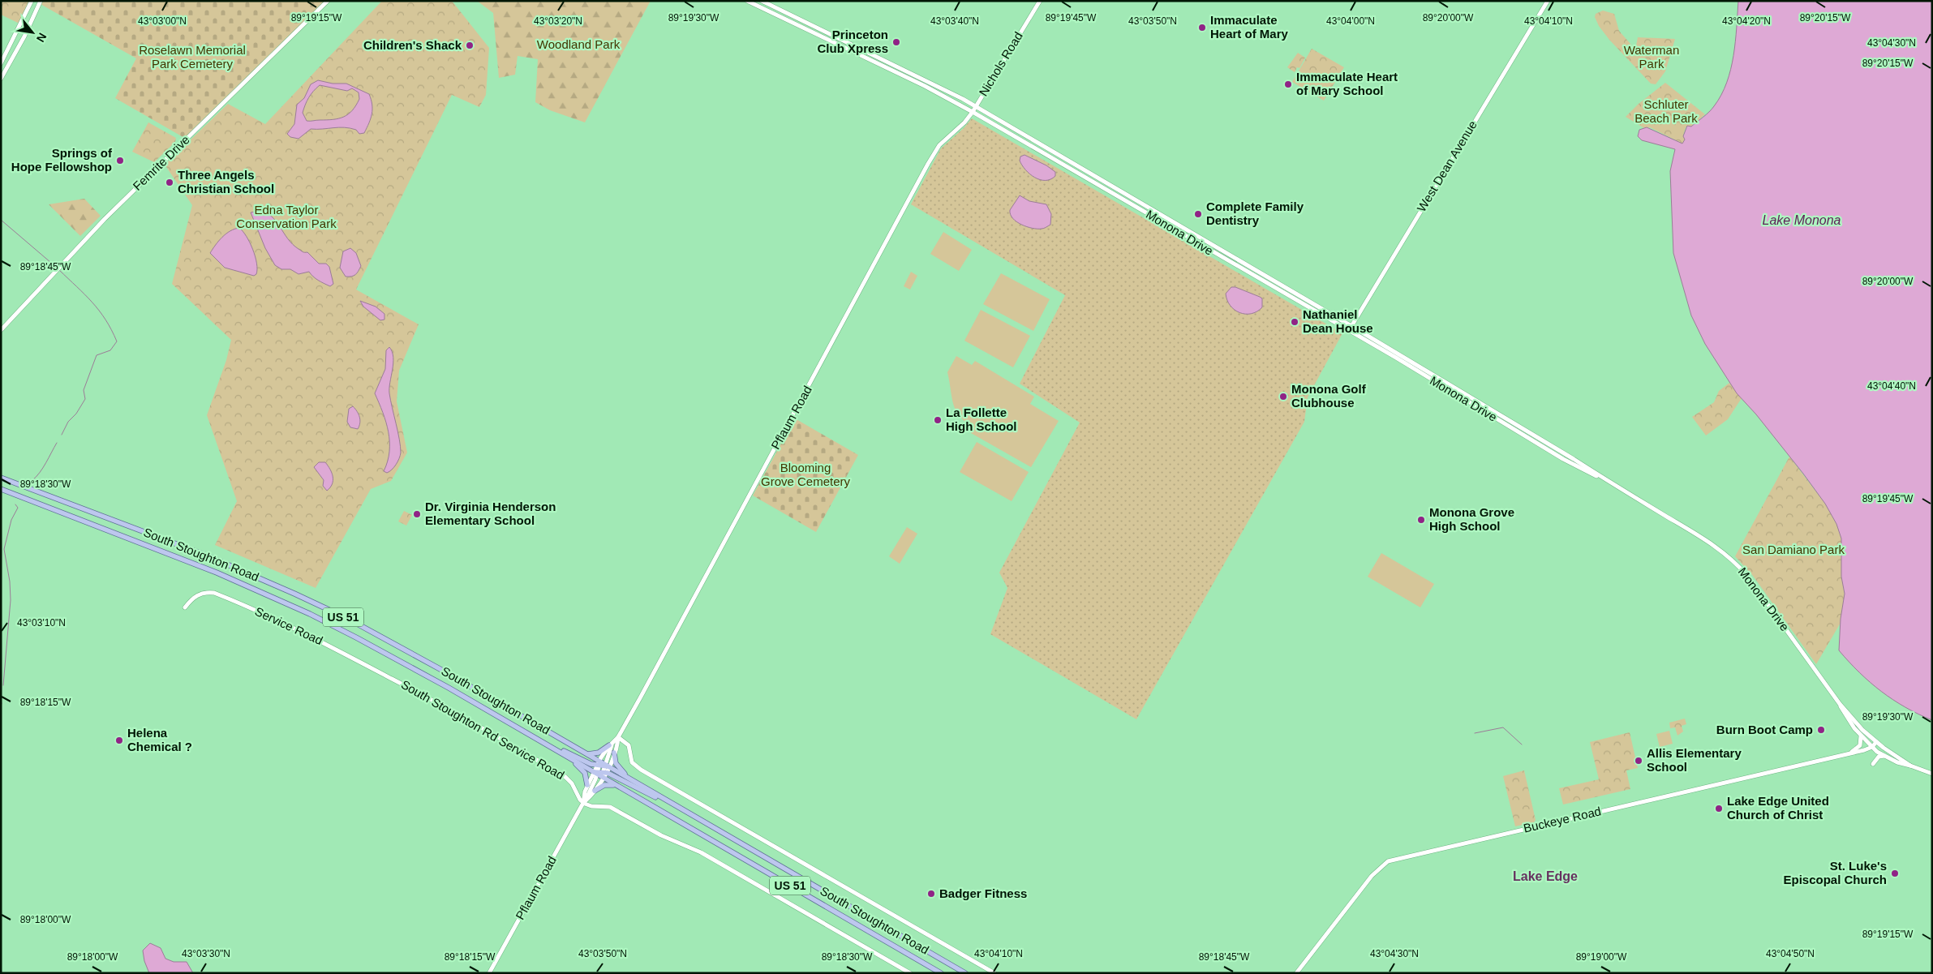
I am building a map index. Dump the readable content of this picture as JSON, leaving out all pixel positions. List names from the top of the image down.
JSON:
{
  "streets": {
    "main road": ["South Stoughton Road", "US 51"],
    "street": [
      "Nichols Road",
      "Femrite Drive",
      "West Dean Avenue",
      "Monona Drive",
      "Pflaum Road",
      "Service Road",
      "South Stoughton Rd Service Road",
      "Buckeye Road"
    ]
  },
  "crossings": [
    ["Nichols Road", "Monona Drive"],
    ["Nichols Road", "Pflaum Road"],
    ["West Dean Avenue", "Monona Drive"],
    ["Monona Drive", "Pflaum Road"],
    ["Monona Drive", "Buckeye Road"],
    ["Pflaum Road", "South Stoughton Road"],
    ["Pflaum Road", "South Stoughton Rd Service Road"],
    ["Service Road", "South Stoughton Rd Service Road"]
  ],
  "districts": ["Lake Edge"],
  "water": ["Lake Monona"],
  "parks": [
    "Woodland Park",
    "Roselawn Memorial Park Cemetery",
    "Waterman Park",
    "Schluter Beach Park",
    "Edna Taylor Conservation Park",
    "Blooming Grove Cemetery",
    "San Damiano Park"
  ],
  "places": [
    "Immaculate Heart of Mary",
    "Princeton Club Xpress",
    "Children's Shack",
    "Immaculate Heart of Mary School",
    "Springs of Hope Fellowshop",
    "Three Angels Christian School",
    "Complete Family Dentistry",
    "Nathaniel Dean House",
    "Monona Golf Clubhouse",
    "La Follette High School",
    "Dr. Virginia Henderson Elementary School",
    "Monona Grove High School",
    "Burn Boot Camp",
    "Helena Chemical ?",
    "Allis Elementary School",
    "Lake Edge United Church of Christ",
    "St. Luke's Episcopal Church",
    "Badger Fitness"
  ],
  "north": "bottom right",
  "coordinates": [
    "89°19'15\"W",
    "89°19'30\"W",
    "89°19'45\"W",
    "89°20'00\"W",
    "89°20'15\"W",
    "43°03'00\"N",
    "43°03'20\"N",
    "43°03'40\"N",
    "43°03'50\"N",
    "43°04'00\"N",
    "43°04'10\"N",
    "43°04'20\"N",
    "43°04'30\"N",
    "89°18'45\"W",
    "43°04'40\"N",
    "89°18'30\"W",
    "43°03'10\"N",
    "89°18'15\"W",
    "89°18'00\"W",
    "43°03'30\"N",
    "43°04'50\"N",
    "89°19'00\"W"
  ]
}
